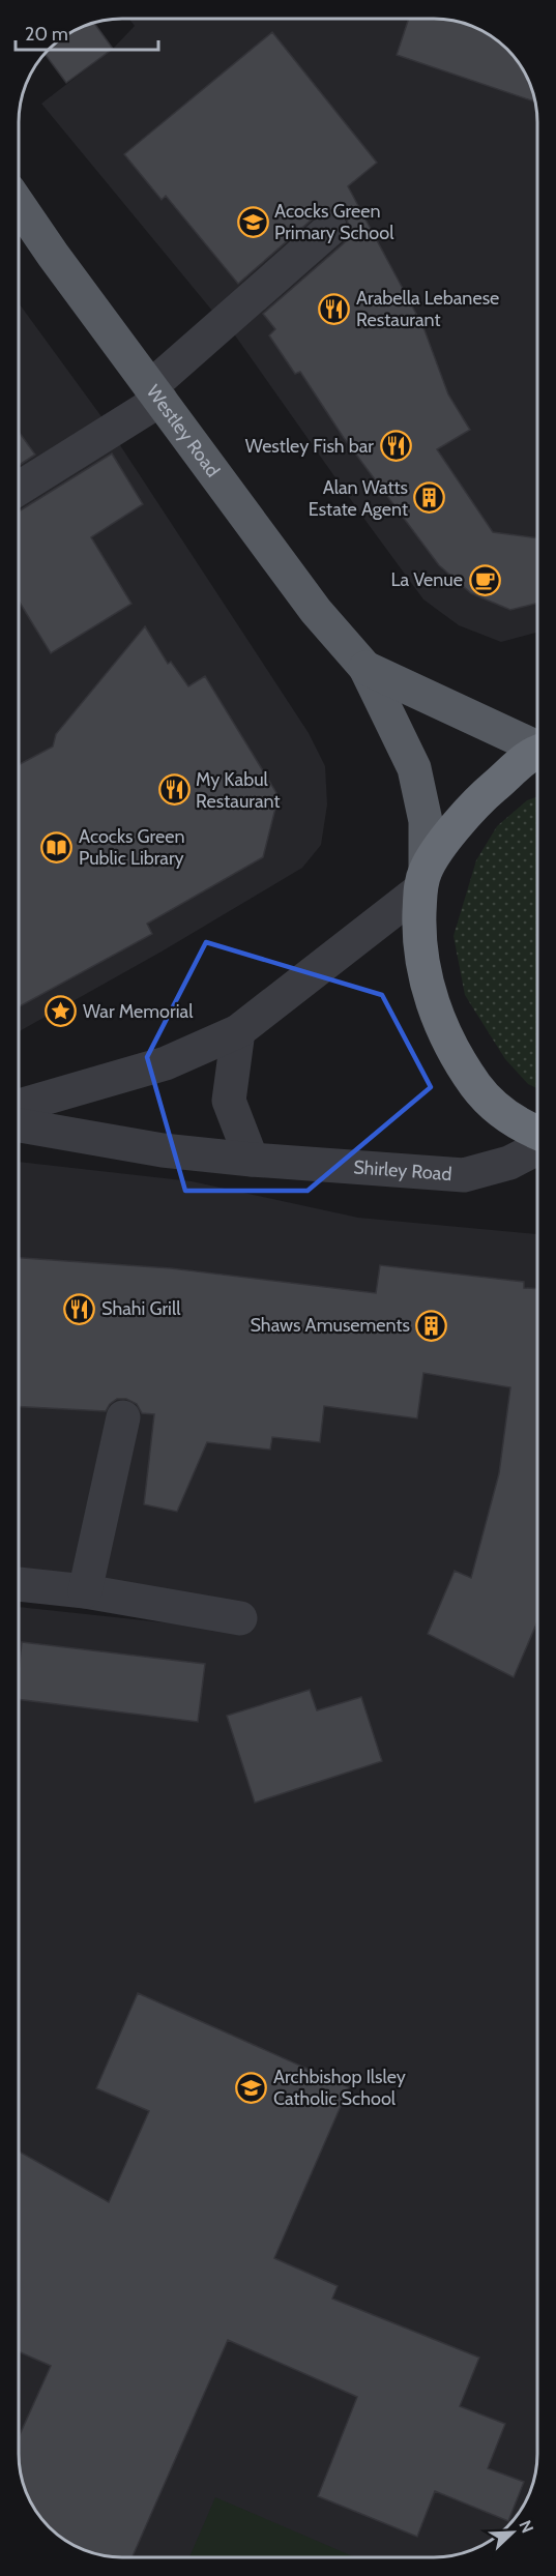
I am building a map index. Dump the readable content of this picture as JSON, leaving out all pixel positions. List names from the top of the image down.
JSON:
{
  "streets": {
    "main road": ["Westley Road"],
    "street": ["Shirley Road"]
  },
  "places": {
    "school or university": ["Acocks Green Primary School", "Archbishop Ilsley Catholic School"],
    "restaurant": [
      "Arabella Lebanese Restaurant",
      "Westley Fish bar",
      "My Kabul Restaurant",
      "Shahi Grill"
    ],
    "building": ["Alan Watts Estate Agent", "Shaws Amusements"],
    "cafe": ["La Venue"],
    "library": ["Acocks Green Public Library"],
    "place": ["War Memorial"]
  },
  "scale_bar": "20 m",
  "north": "top right"
}
